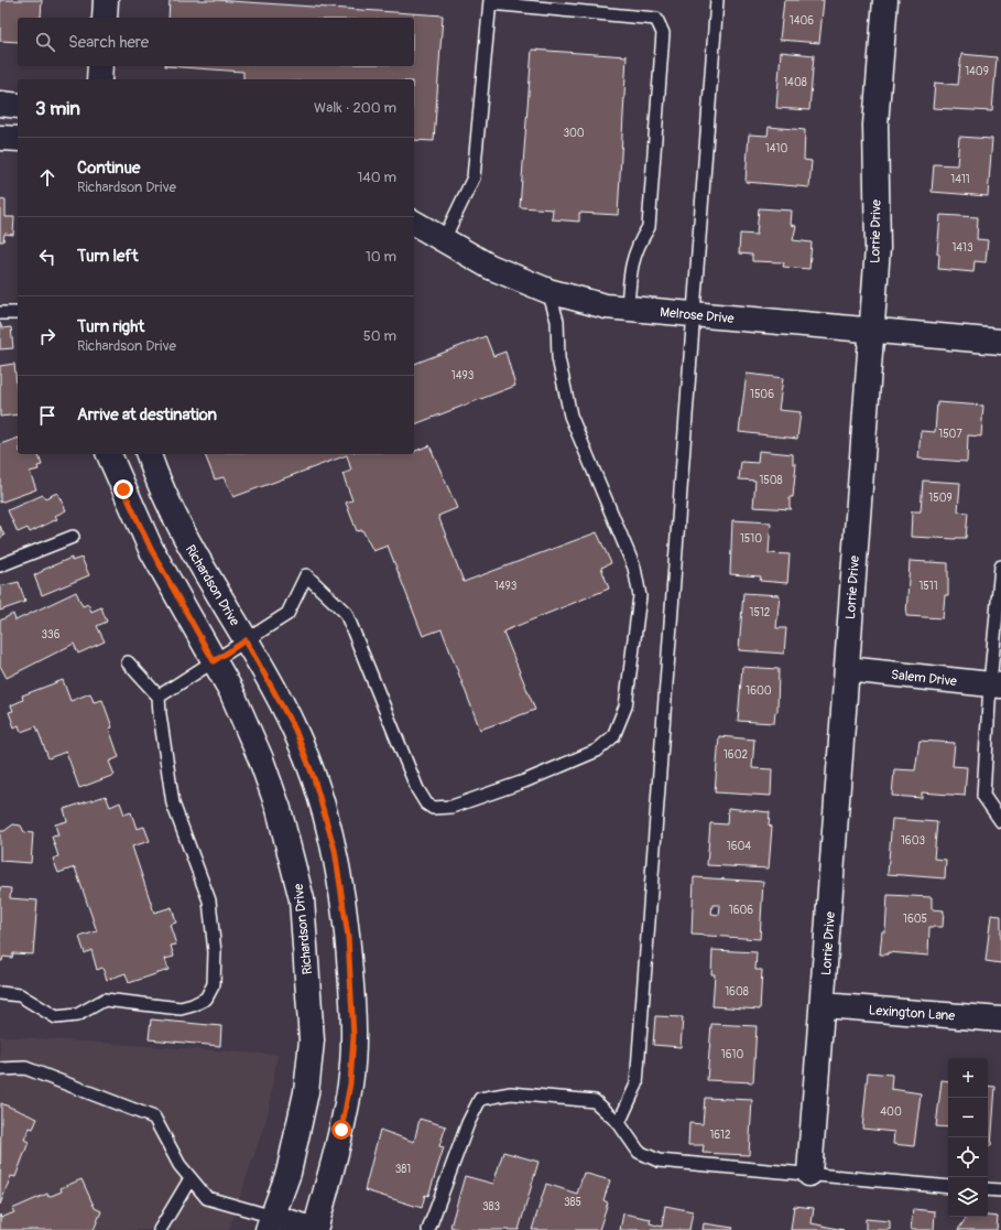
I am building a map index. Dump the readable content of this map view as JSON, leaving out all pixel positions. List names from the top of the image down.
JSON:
{
  "streets": {
    "street": [
      "Lorrie Drive",
      "Melrose Drive",
      "Richardson Drive",
      "Salem Drive",
      "Lexington Lane"
    ]
  },
  "crossings": [
    ["Lorrie Drive", "Melrose Drive"],
    ["Lorrie Drive", "Salem Drive"],
    ["Lorrie Drive", "Lexington Lane"]
  ],
  "house_numbers": [
    "1406",
    "1409",
    "1408",
    "300",
    "1410",
    "1411",
    "1413",
    "1493",
    "1506",
    "1507",
    "1508",
    "1509",
    "1510",
    "1493",
    "1511",
    "1512",
    "336",
    "1600",
    "1602",
    "1603",
    "1604",
    "1606",
    "1605",
    "1608",
    "1610",
    "400",
    "1612",
    "381",
    "385",
    "383"
  ],
  "page": {
    "search": "Search here",
    "heading": ["3 min", "Walk · 200 m"],
    "list": [
      ["Continue", "Richardson Drive", "140 m"],
      ["Turn left", "10 m"],
      ["Turn right", "Richardson Drive", "50 m"],
      "Arrive at destination"
    ],
    "map_buttons": ["+", "−"]
  }
}
